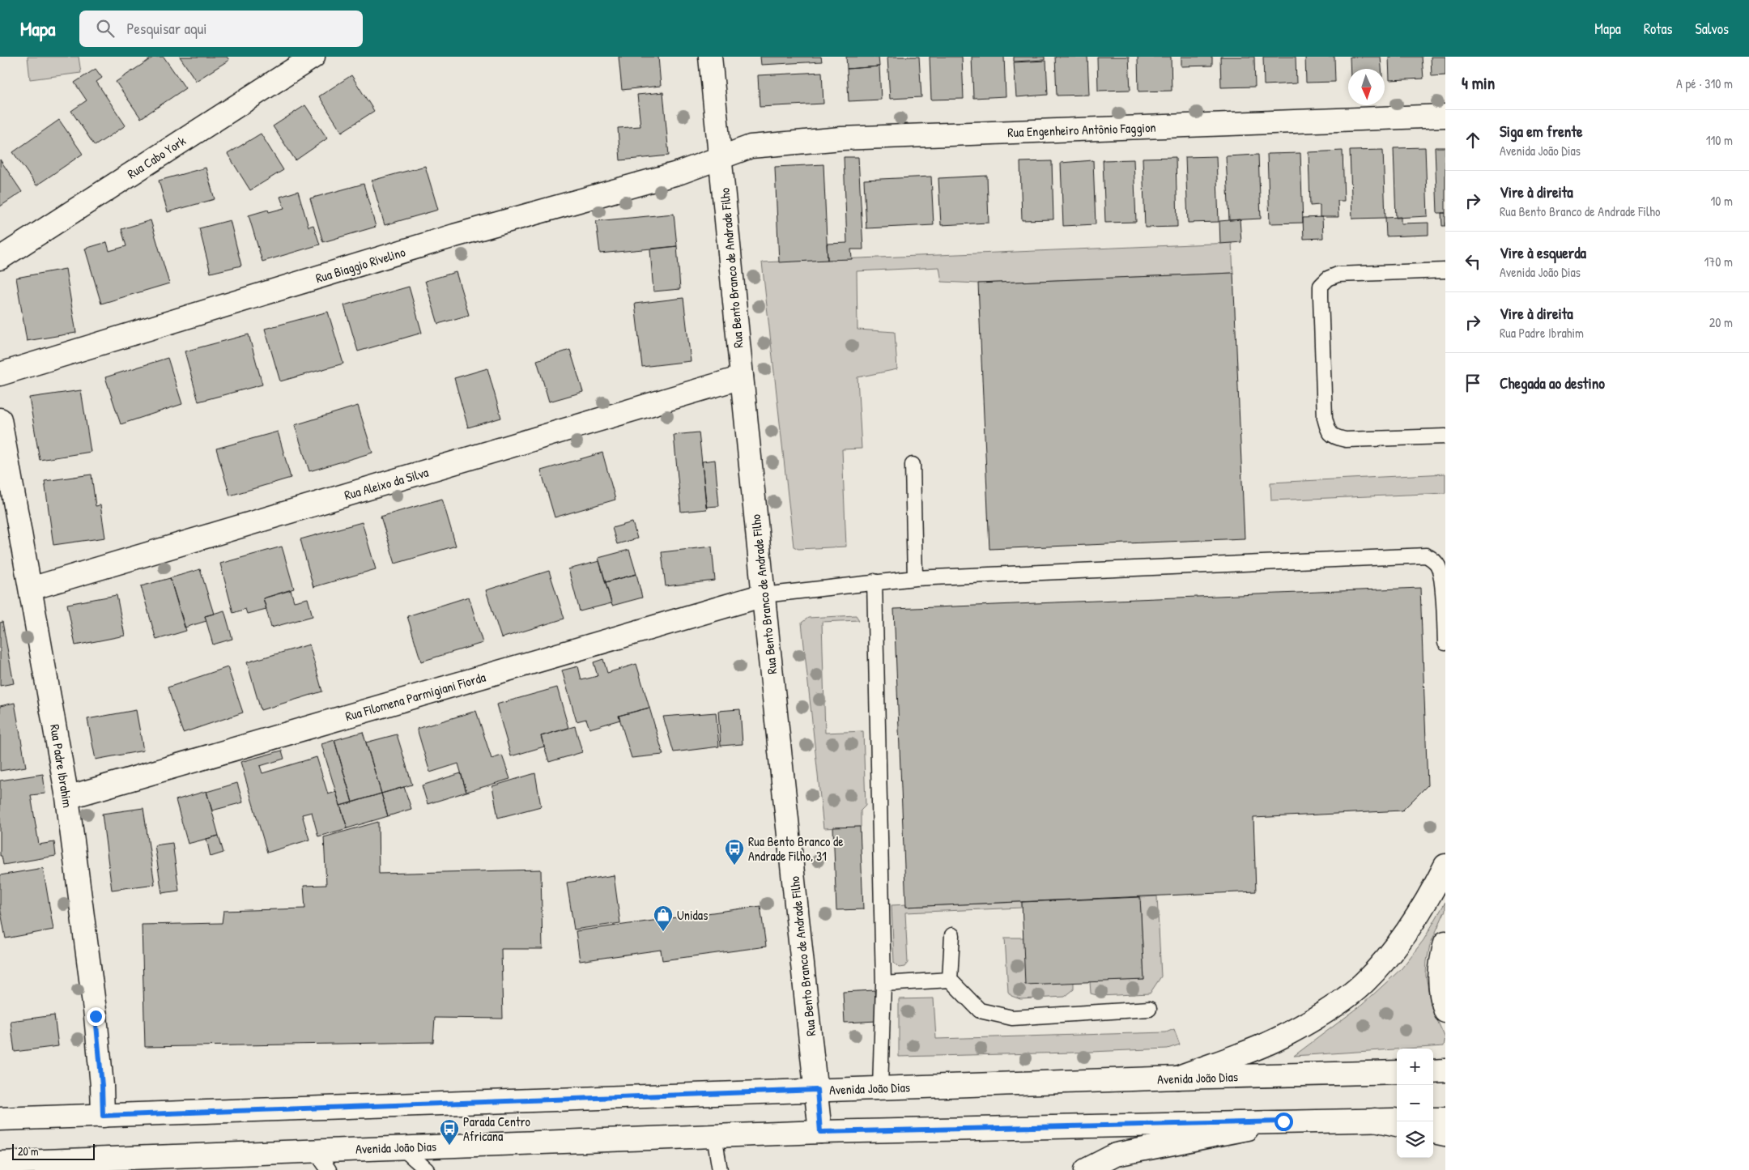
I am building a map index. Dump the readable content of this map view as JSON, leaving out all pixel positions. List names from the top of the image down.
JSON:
{
  "streets": {
    "main road": [
      "Rua Engenheiro Antônio Faggion",
      "Rua Cabo York",
      "Rua Biaggio Rivelino",
      "Rua Bento Branco de Andrade Filho",
      "Rua Aleixo da Silva",
      "Rua Filomena Parmigiani Fiorda",
      "Rua Padre Ibrahim",
      "Avenida João Dias"
    ]
  },
  "crossings": [
    ["Rua Engenheiro Antônio Faggion", "Rua Biaggio Rivelino"],
    ["Rua Engenheiro Antônio Faggion", "Rua Bento Branco de Andrade Filho"],
    ["Rua Biaggio Rivelino", "Rua Bento Branco de Andrade Filho"],
    ["Rua Bento Branco de Andrade Filho", "Rua Aleixo da Silva"],
    ["Rua Bento Branco de Andrade Filho", "Rua Filomena Parmigiani Fiorda"],
    ["Rua Bento Branco de Andrade Filho", "Avenida João Dias"],
    ["Rua Aleixo da Silva", "Rua Padre Ibrahim"],
    ["Rua Filomena Parmigiani Fiorda", "Rua Padre Ibrahim"],
    ["Rua Padre Ibrahim", "Avenida João Dias"]
  ],
  "places": {
    "bus stop": ["Rua Bento Branco de Andrade Filho, 31", "Parada Centro Africana"],
    "shop": ["Unidas"]
  },
  "scale_bar": "20 m",
  "north": "bottom",
  "page": {
    "header": "Mapa",
    "search": "Pesquisar aqui",
    "nav": ["Mapa", "Rotas", "Salvos"],
    "heading": ["4 min", "A pé · 310 m"],
    "list": [
      ["Siga em frente", "Avenida João Dias", "110 m"],
      ["Vire à direita", "Rua Bento Branco de Andrade Filho", "10 m"],
      ["Vire à esquerda", "Avenida João Dias", "170 m"],
      ["Vire à direita", "Rua Padre Ibrahim", "20 m"],
      "Chegada ao destino"
    ],
    "map_buttons": ["+", "−"],
    "scale": "20 m"
  }
}
